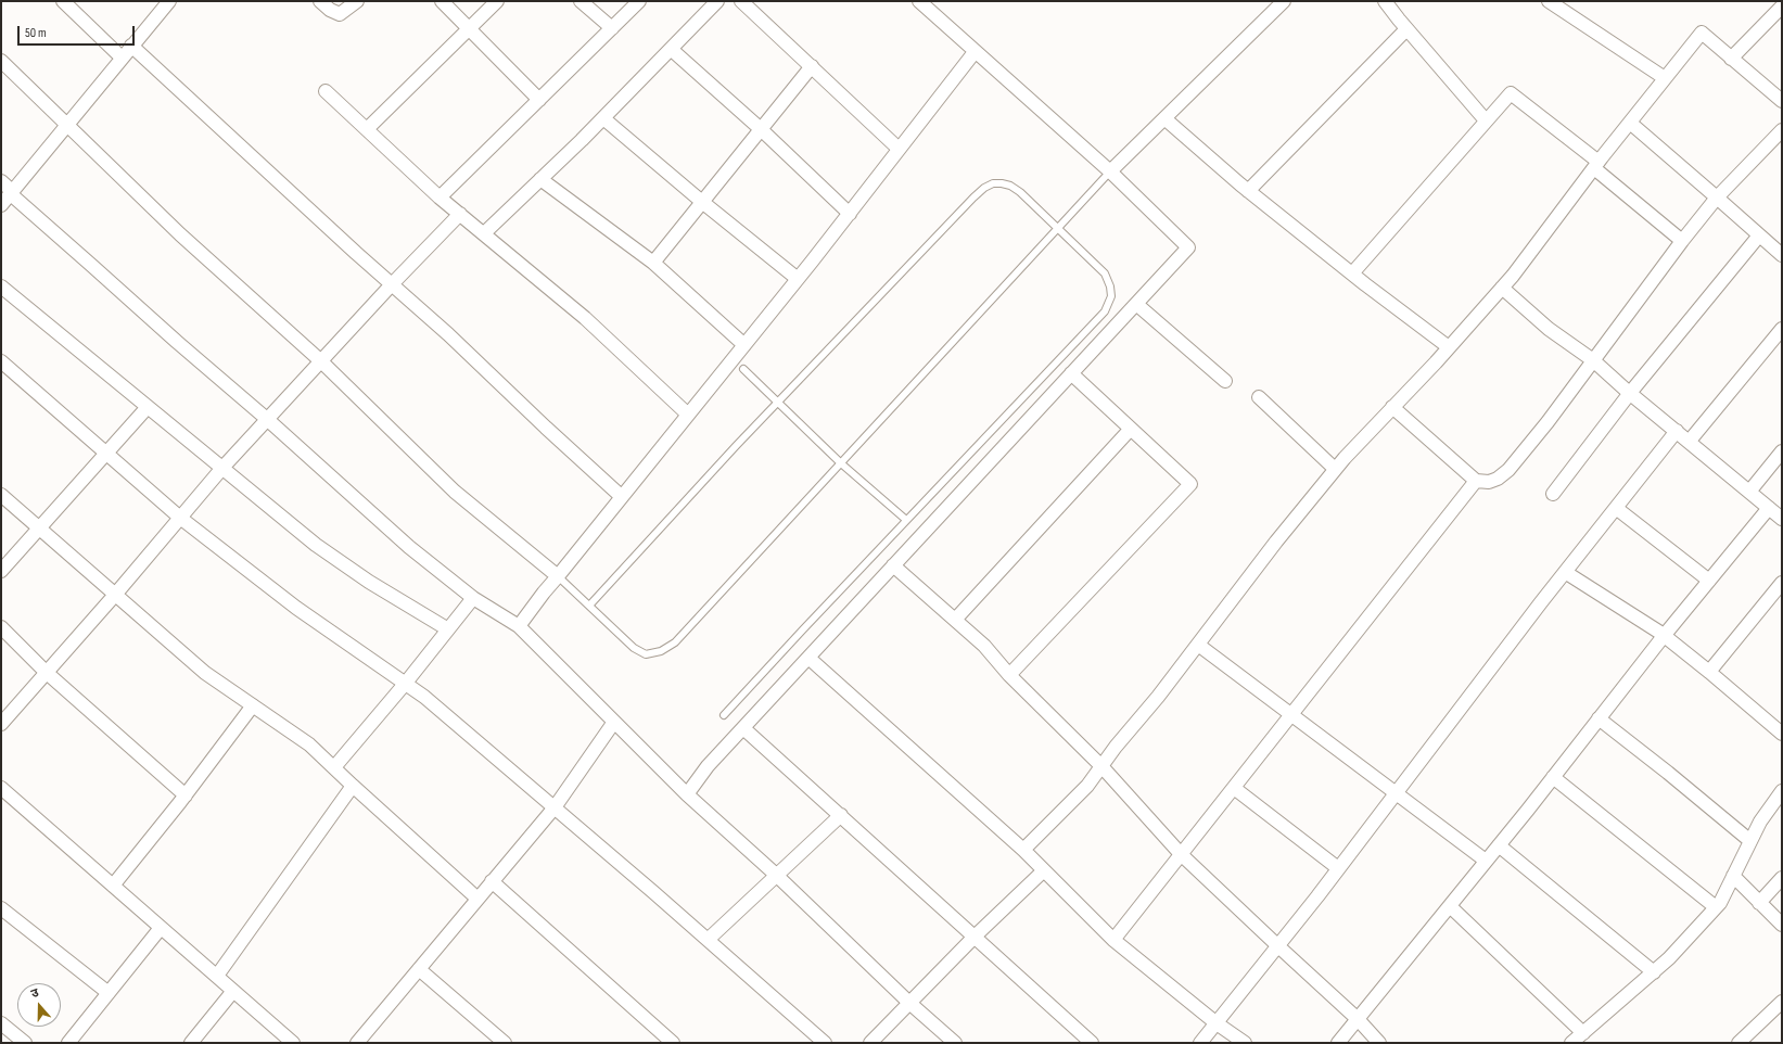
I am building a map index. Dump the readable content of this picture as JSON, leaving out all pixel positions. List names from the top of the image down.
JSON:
{
  "scale_bar": "50 m",
  "north": "top"
}
